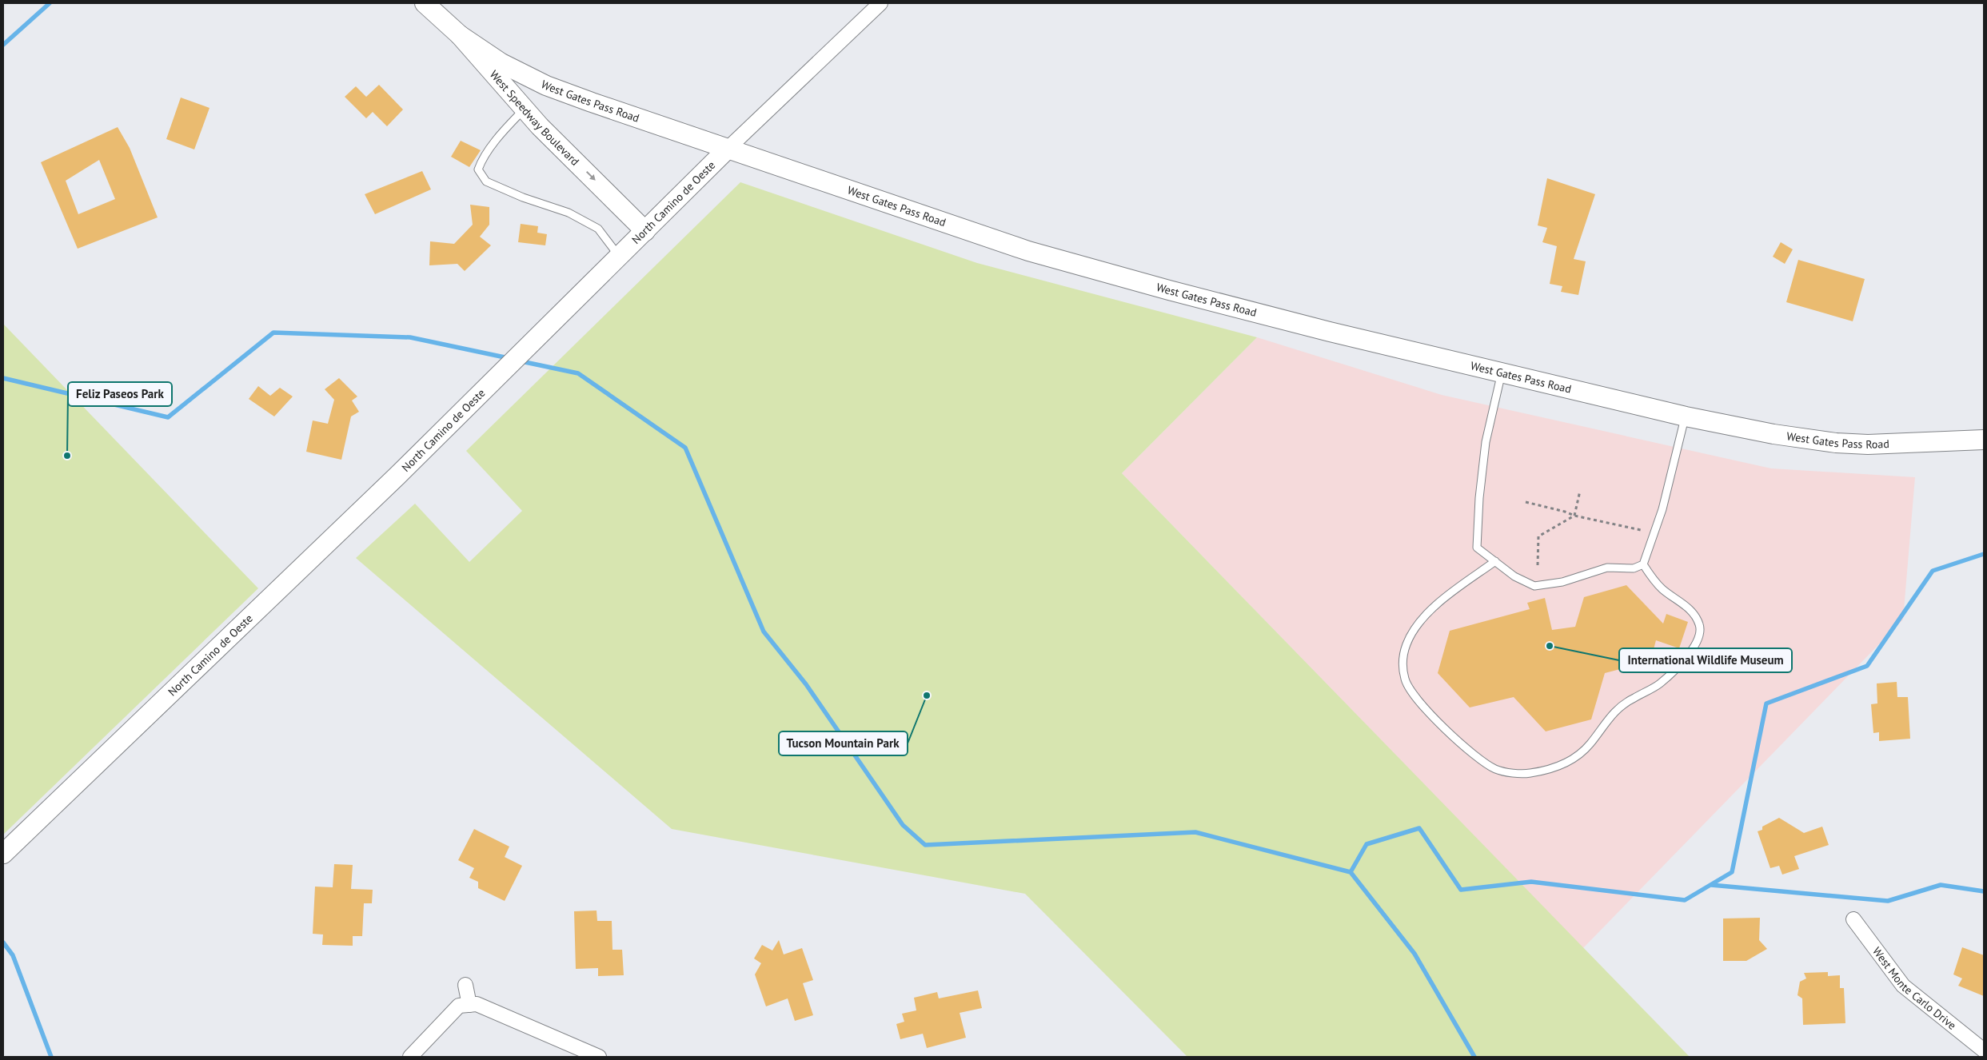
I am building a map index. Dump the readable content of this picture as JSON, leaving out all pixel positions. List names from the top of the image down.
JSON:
{
  "streets": {
    "main road": ["West Gates Pass Road", "West Speedway Boulevard", "North Camino de Oeste"],
    "street": ["West Monte Carlo Drive"]
  },
  "crossings": [
    ["West Gates Pass Road", "West Speedway Boulevard"],
    ["West Gates Pass Road", "North Camino de Oeste"],
    ["West Speedway Boulevard", "North Camino de Oeste"]
  ],
  "one_way": ["West Speedway Boulevard"],
  "places": ["Feliz Paseos Park", "International Wildlife Museum", "Tucson Mountain Park"]
}
